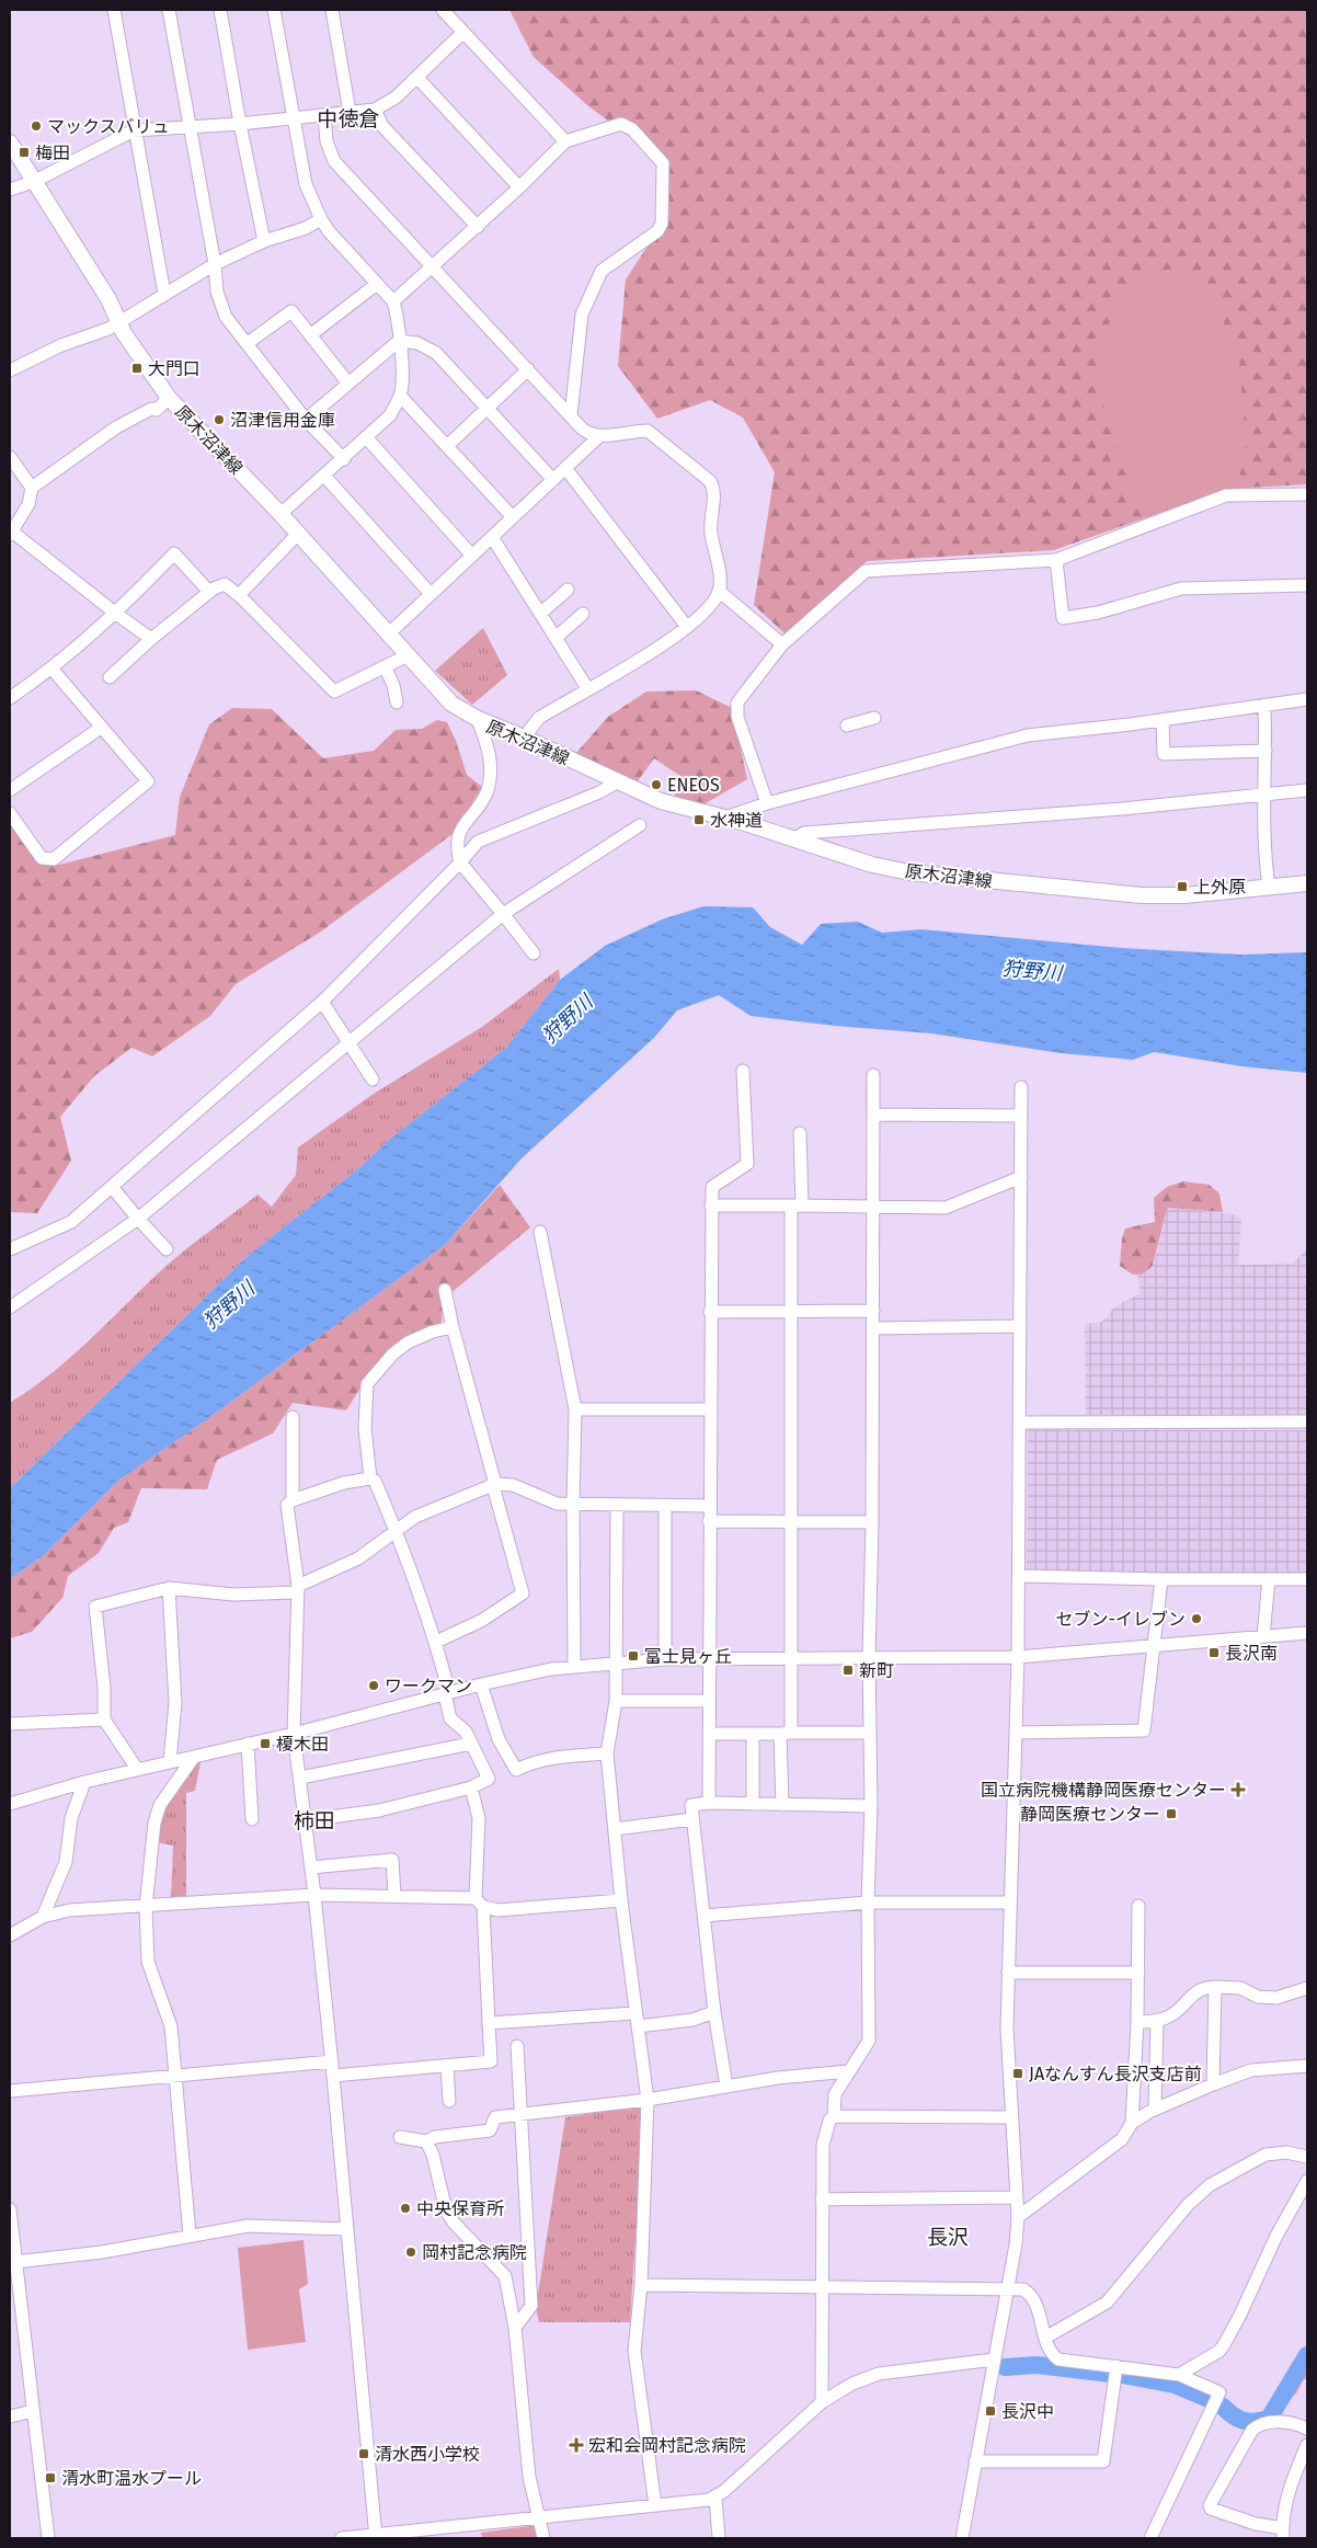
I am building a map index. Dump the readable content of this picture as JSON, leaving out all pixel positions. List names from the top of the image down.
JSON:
{
  "streets": {
    "main road": ["原木沼津線"]
  },
  "districts": ["中徳倉", "柿田", "長沢"],
  "water": ["狩野川"],
  "places": {
    "other": [
      "マックスバリュ",
      "沼津信用金庫",
      "ENEOS",
      "セブン-イレブン",
      "ワークマン",
      "中央保育所",
      "岡村記念病院"
    ],
    "transit": [
      "梅田",
      "大門口",
      "水神道",
      "上外原",
      "長沢南",
      "富士見ヶ丘",
      "新町",
      "榎木田",
      "静岡医療センター",
      "JAなんすん長沢支店前",
      "長沢中",
      "清水西小学校",
      "清水町温水プール"
    ],
    "health": ["国立病院機構静岡医療センター", "宏和会岡村記念病院"]
  }
}
